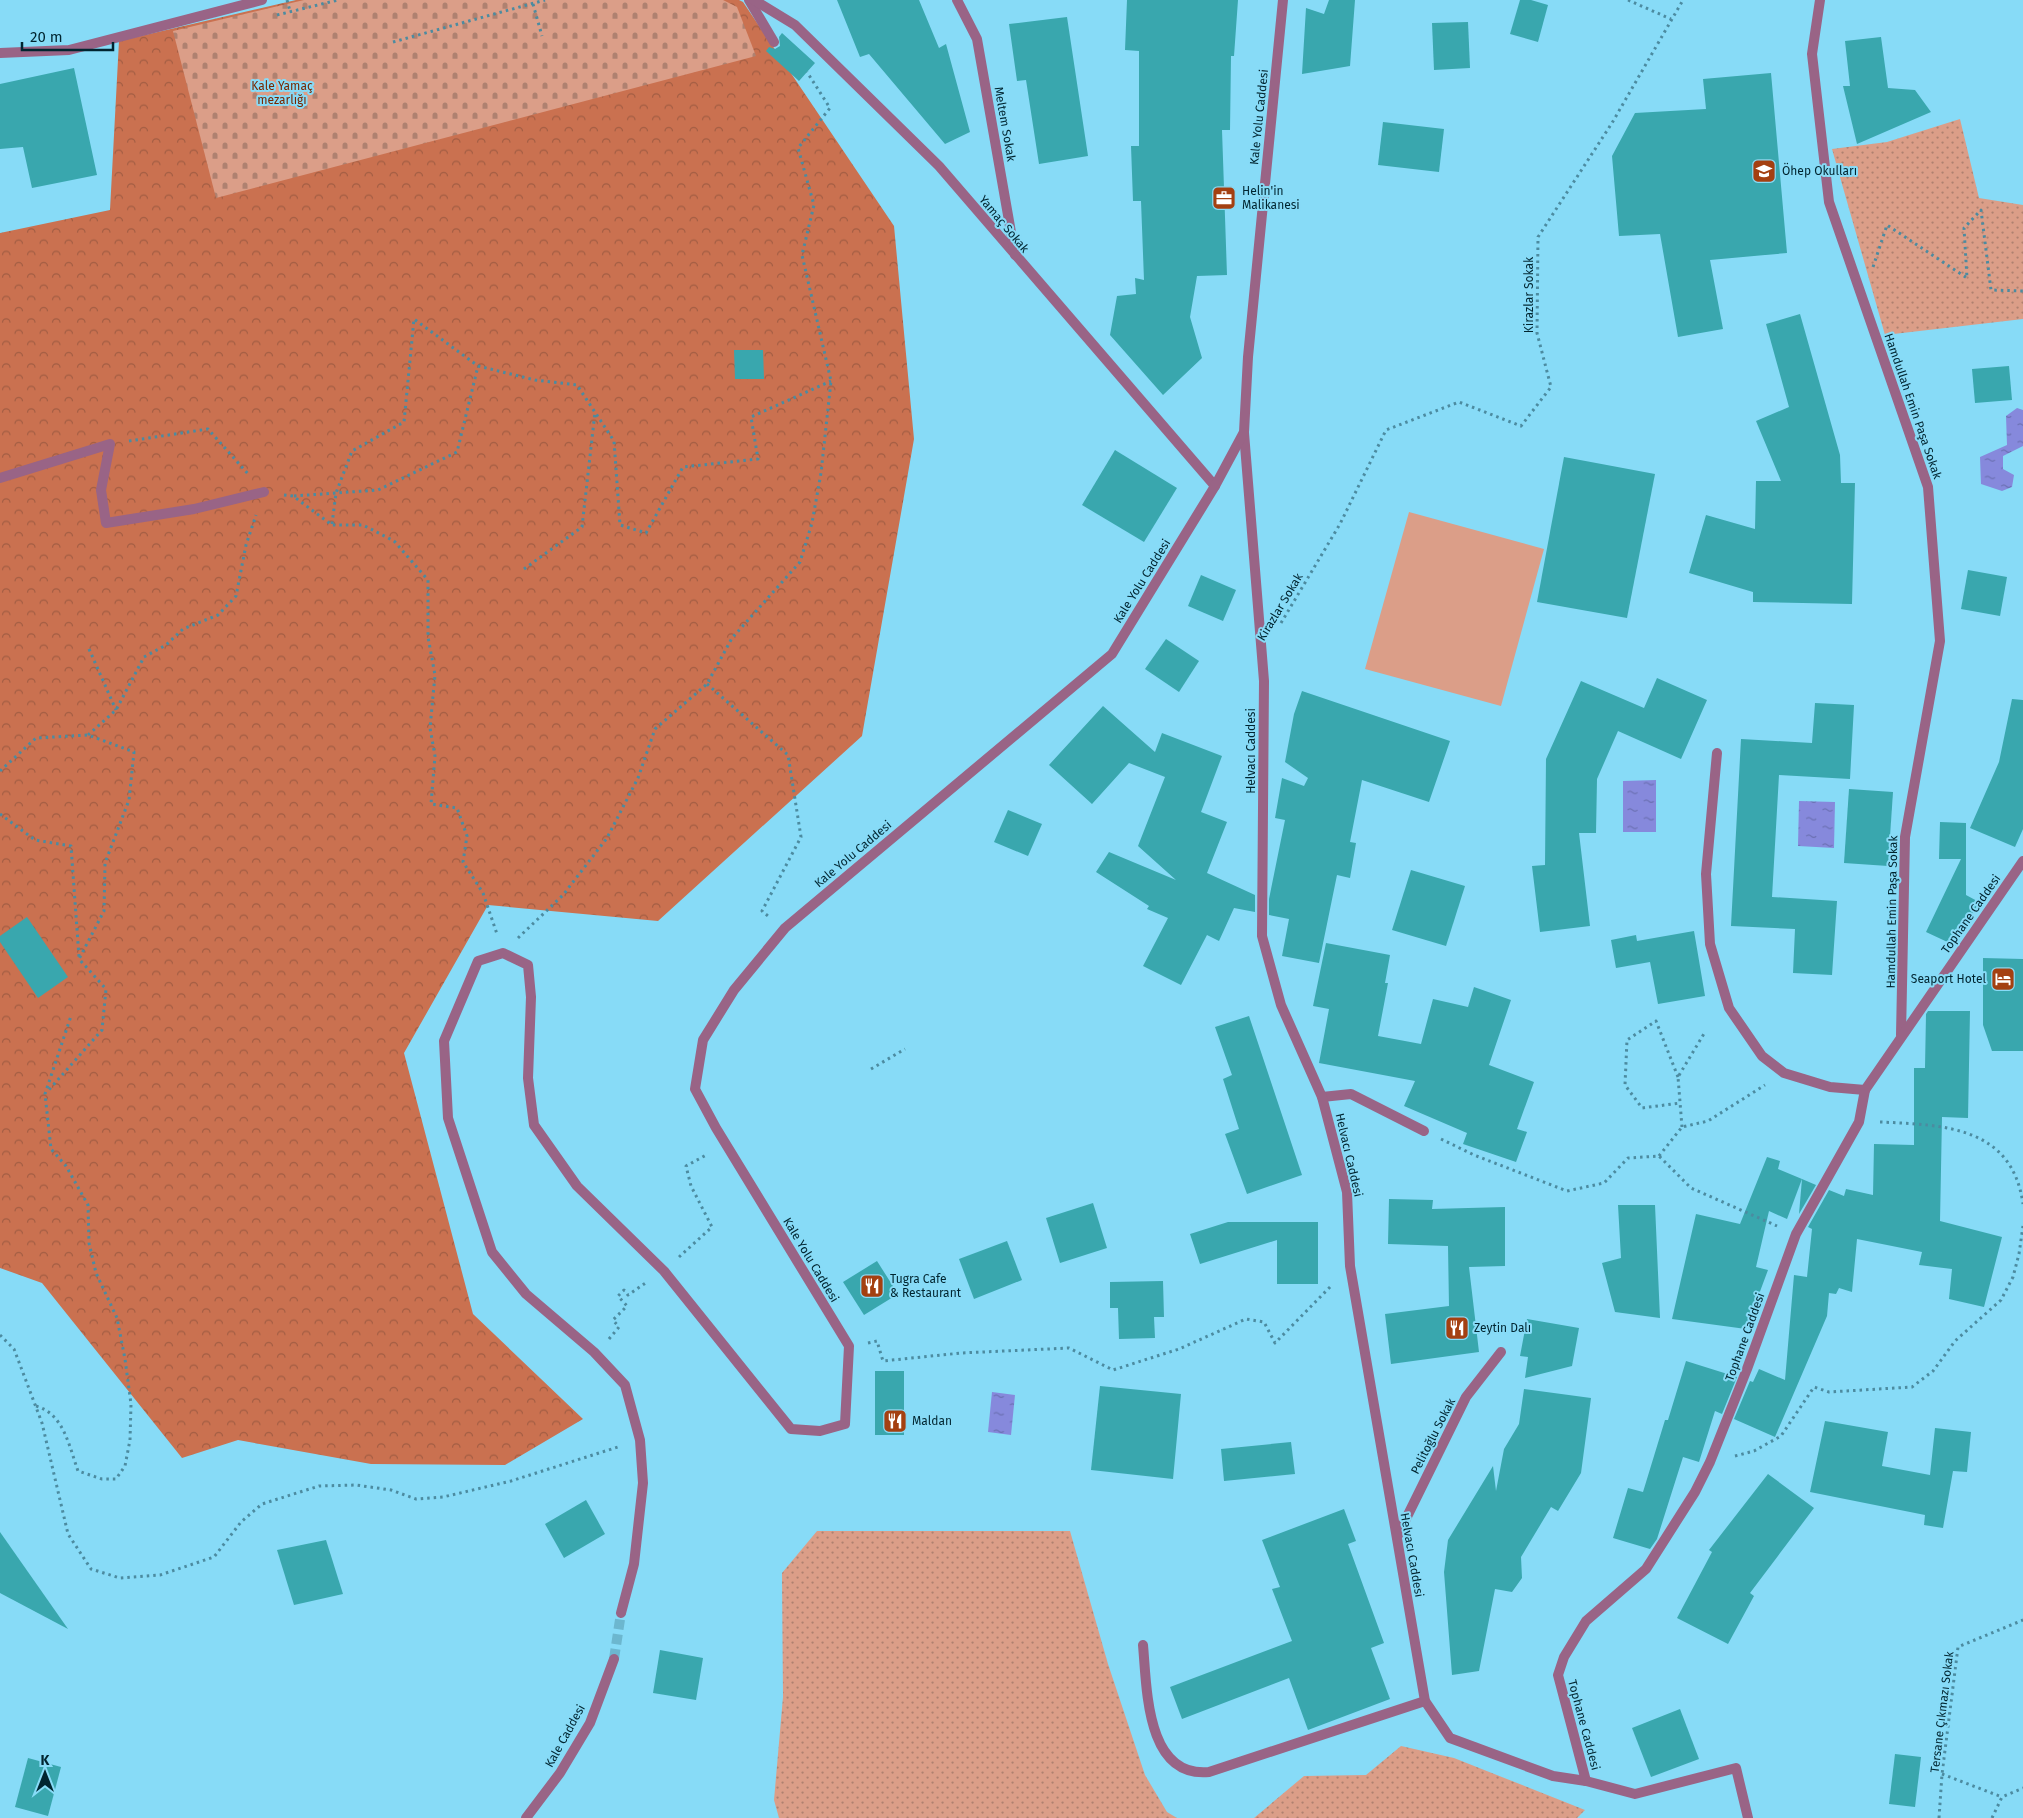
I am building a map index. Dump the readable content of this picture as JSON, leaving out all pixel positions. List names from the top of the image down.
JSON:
{
  "streets": {
    "street": [
      "Kale Yolu Caddesi",
      "Meltem Sokak",
      "Yamaç Sokak",
      "Hamdullah Emin Paşa Sokak",
      "Helvacı Caddesi",
      "Tophane Caddesi",
      "Pelitoğlu Sokak",
      "Kale Caddesi"
    ],
    "path": ["Kirazlar Sokak", "Tersane Çıkmazı Sokak"]
  },
  "crossings": [
    ["Kale Yolu Caddesi", "Yamaç Sokak"],
    ["Kale Yolu Caddesi", "Helvacı Caddesi"],
    ["Meltem Sokak", "Yamaç Sokak"],
    ["Kirazlar Sokak", "Helvacı Caddesi"],
    ["Hamdullah Emin Paşa Sokak", "Tophane Caddesi"],
    ["Helvacı Caddesi", "Tophane Caddesi"],
    ["Helvacı Caddesi", "Pelitoğlu Sokak"]
  ],
  "parks": ["Kale Yamaç mezarlığı"],
  "places": {
    "school or university": ["Öhep Okulları"],
    "office": ["Helin'in Malikanesi"],
    "hotel": ["Seaport Hotel"],
    "restaurant": ["Tugra Cafe & Restaurant", "Zeytin Dalı", "Maldan"]
  },
  "scale_bar": "20 m",
  "north": "top"
}
